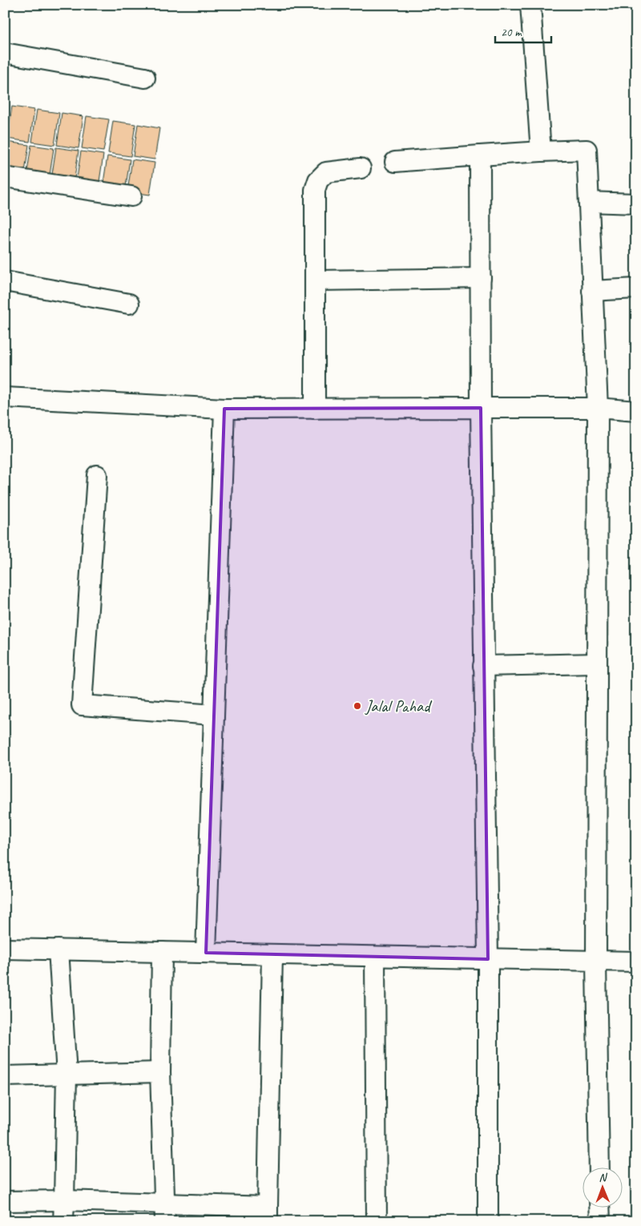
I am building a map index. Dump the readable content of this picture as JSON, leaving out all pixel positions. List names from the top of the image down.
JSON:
{
  "places": ["Jalal Pahad"],
  "scale_bar": "20 m",
  "north": "top"
}
